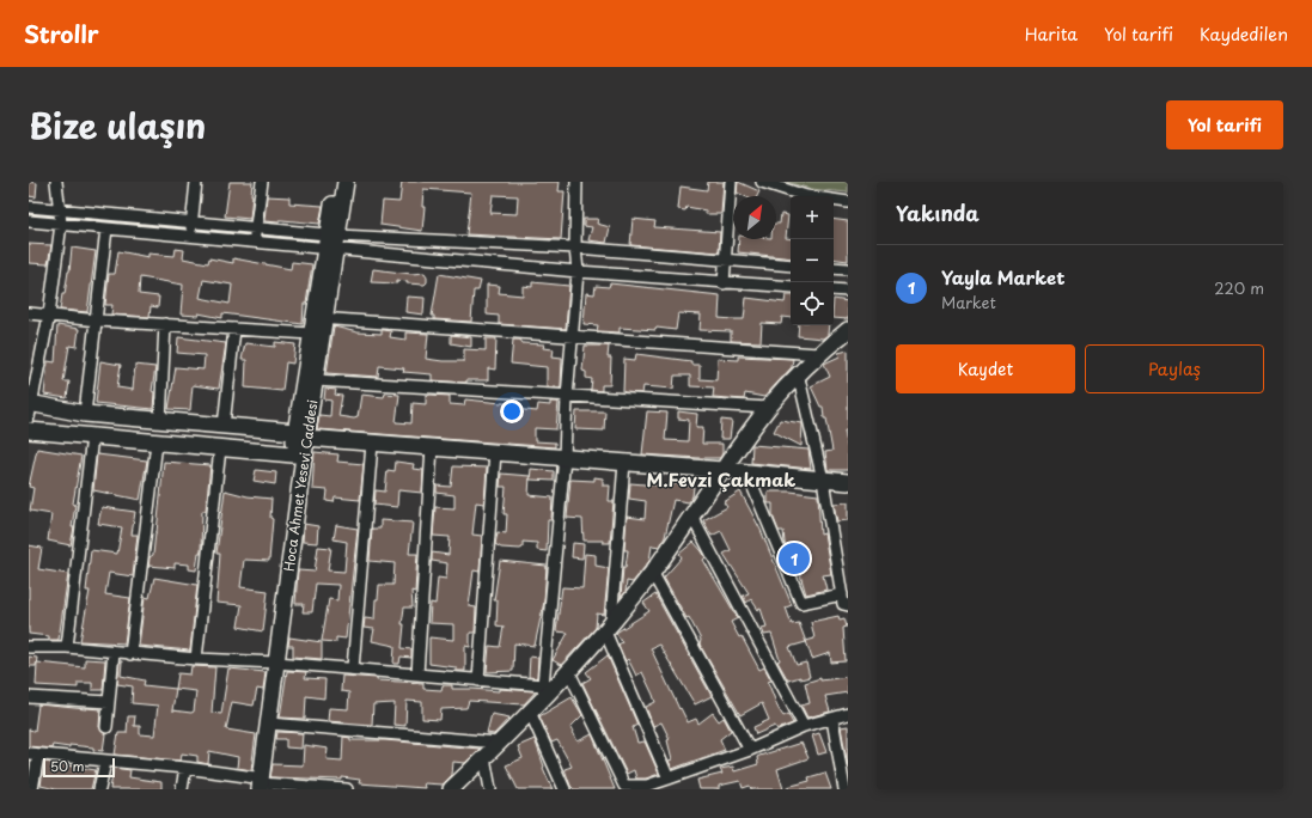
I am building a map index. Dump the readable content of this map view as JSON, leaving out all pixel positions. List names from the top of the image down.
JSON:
{
  "streets": {
    "street": ["Hoca Ahmet Yesevi Caddesi"]
  },
  "districts": ["M.Fevzi Çakmak"],
  "scale_bar": "50 m",
  "north": "top right",
  "page": {
    "header": "Strollr",
    "nav": ["Harita", "Yol tarifi", "Kaydedilen"],
    "title": "Bize ulaşın",
    "buttons": [
      "Yol tarifi",
      ["Kaydet", "Paylaş"]
    ],
    "heading": "Yakında",
    "map_buttons": ["+", "−"],
    "list": [
      {
        "mark": "1",
        "name": "Yayla Market",
        "note": "Market",
        "value": "220 m"
      }
    ],
    "pins": "1",
    "scale": "50 m"
  }
}
